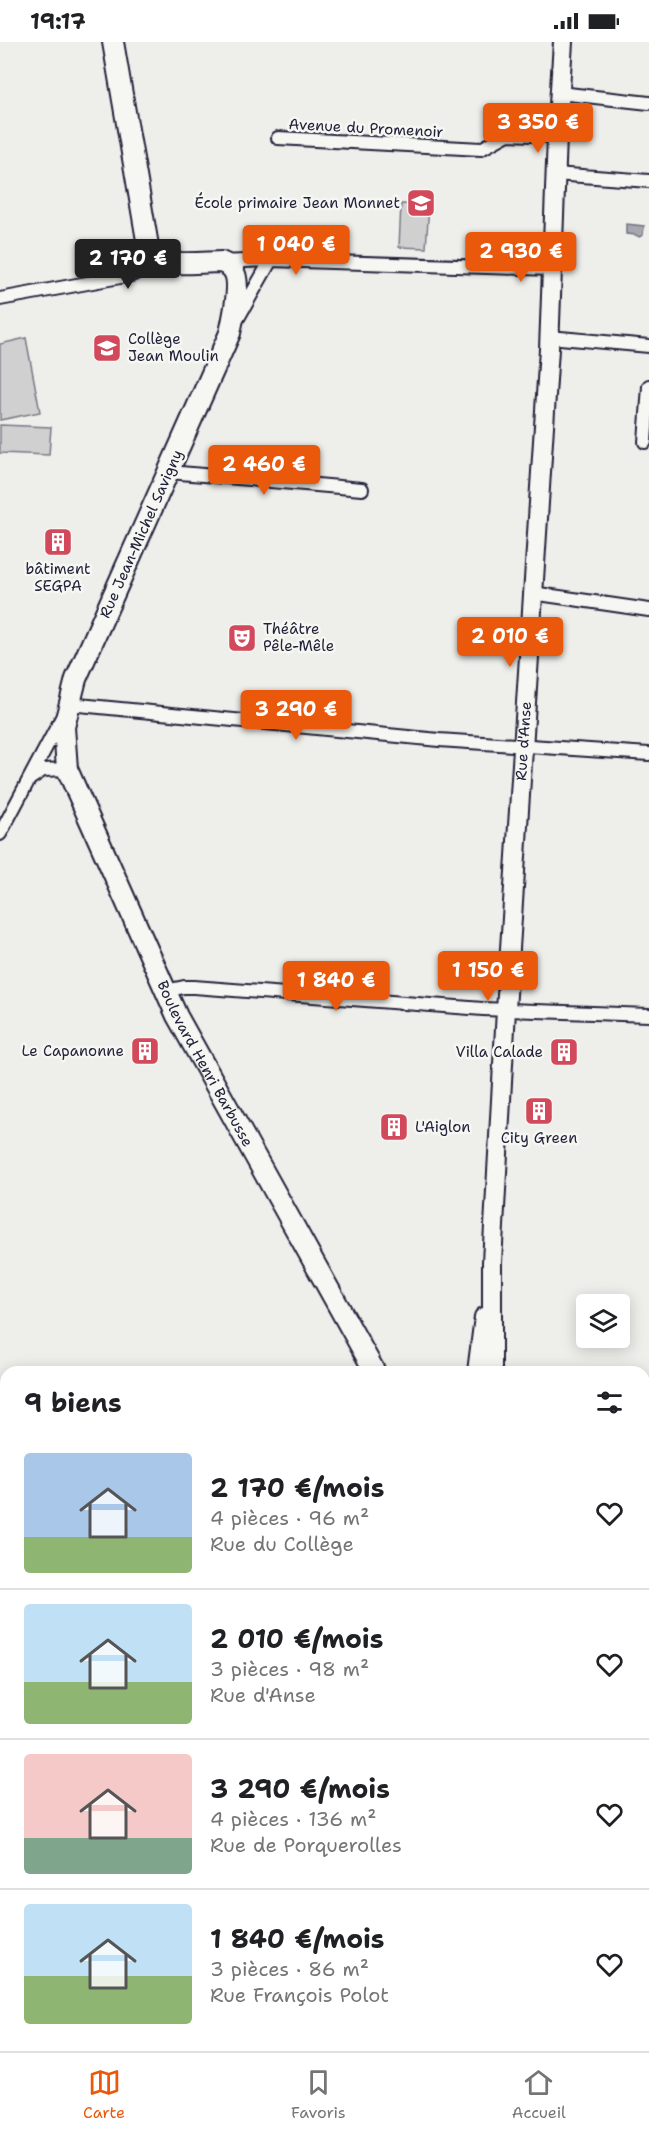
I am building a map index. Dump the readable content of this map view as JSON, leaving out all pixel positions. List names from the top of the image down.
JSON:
{
  "streets": {
    "main road": ["Rue Jean-Michel Savigny", "Rue d'Anse", "Boulevard Henri Barbusse"],
    "street": ["Avenue du Promenoir"]
  },
  "crossings": [
    ["Avenue du Promenoir", "Rue d'Anse"],
    ["Rue Jean-Michel Savigny", "Boulevard Henri Barbusse"]
  ],
  "places": {
    "school or university": ["École primaire Jean Monnet", "Collège Jean Moulin"],
    "building": [
      "bâtiment SEGPA",
      "Le Capanonne",
      "Villa Calade",
      "City Green",
      "L'Aiglon"
    ],
    "theatre": ["Théâtre Pêle-Mêle"]
  },
  "page": {
    "status": "19:17",
    "price": [
      "3 350 €",
      "1 040 €",
      "2 930 €",
      "2 170 €",
      "2 460 €",
      "2 010 €",
      "3 290 €",
      "1 150 €",
      "1 840 €"
    ],
    "heading": "9 biens",
    "list": [
      {
        "name": "2 170 €/mois",
        "note": "4 pièces · 96 m² · Rue du Collège"
      },
      {
        "name": "2 010 €/mois",
        "note": "3 pièces · 98 m² · Rue d'Anse"
      },
      {
        "name": "3 290 €/mois",
        "note": "4 pièces · 136 m² · Rue de Porquerolles"
      },
      {
        "name": "1 840 €/mois",
        "note": "3 pièces · 86 m² · Rue François Polot"
      }
    ],
    "tabs": ["Carte", "Favoris", "Accueil"]
  }
}
